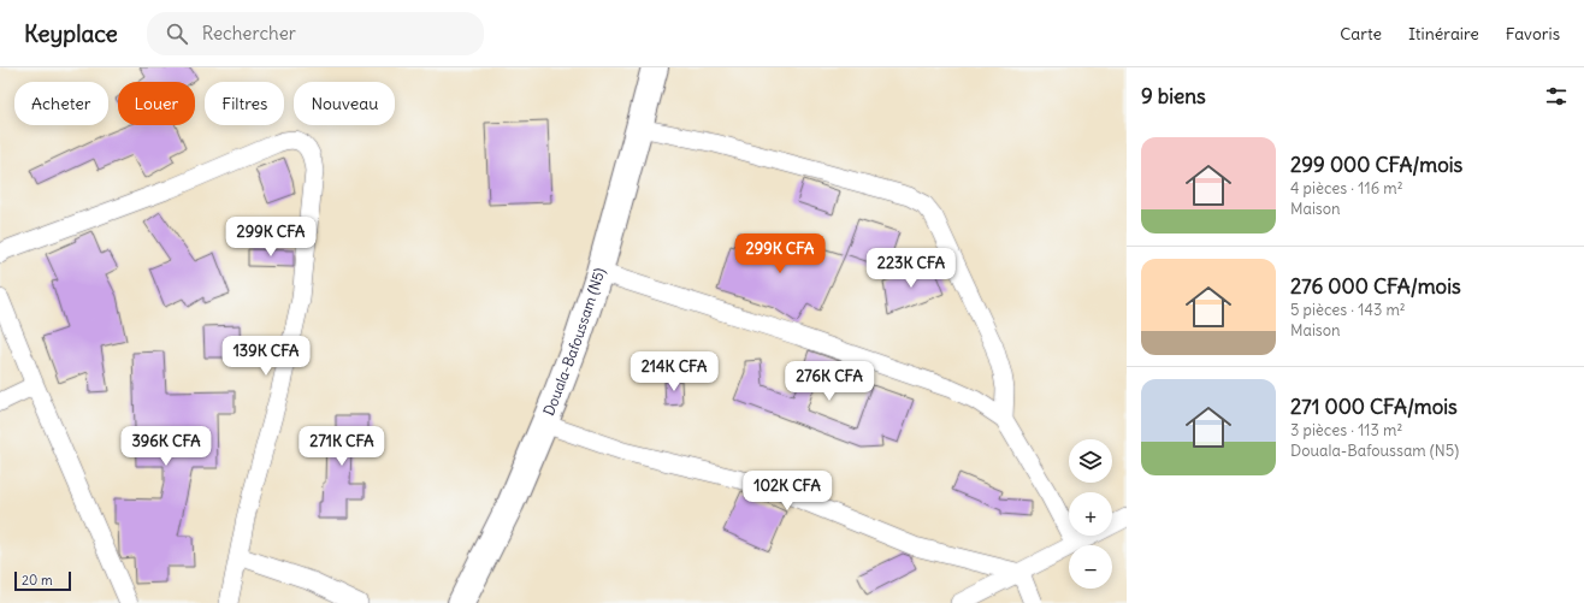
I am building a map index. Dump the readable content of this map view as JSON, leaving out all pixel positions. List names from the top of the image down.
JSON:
{
  "streets": {
    "highway": ["Douala-Bafoussam (N5)"]
  },
  "scale_bar": "20 m",
  "page": {
    "header": "Keyplace",
    "search": "Rechercher",
    "nav": ["Carte", "Itinéraire", "Favoris"],
    "heading": "9 biens",
    "chip": [
      "Acheter",
      "Louer",
      "Filtres",
      "Nouveau"
    ],
    "list": [
      {
        "name": "299 000 CFA/mois",
        "note": "4 pièces · 116 m² · Maison"
      },
      {
        "name": "276 000 CFA/mois",
        "note": "5 pièces · 143 m² · Maison"
      },
      {
        "name": "271 000 CFA/mois",
        "note": "3 pièces · 113 m² · Douala-Bafoussam (N5)"
      }
    ],
    "price": [
      "299K CFA",
      "299K CFA",
      "223K CFA",
      "139K CFA",
      "214K CFA",
      "276K CFA",
      "396K CFA",
      "271K CFA",
      "102K CFA"
    ],
    "map_buttons": ["+", "−"],
    "scale": "20 m"
  }
}
